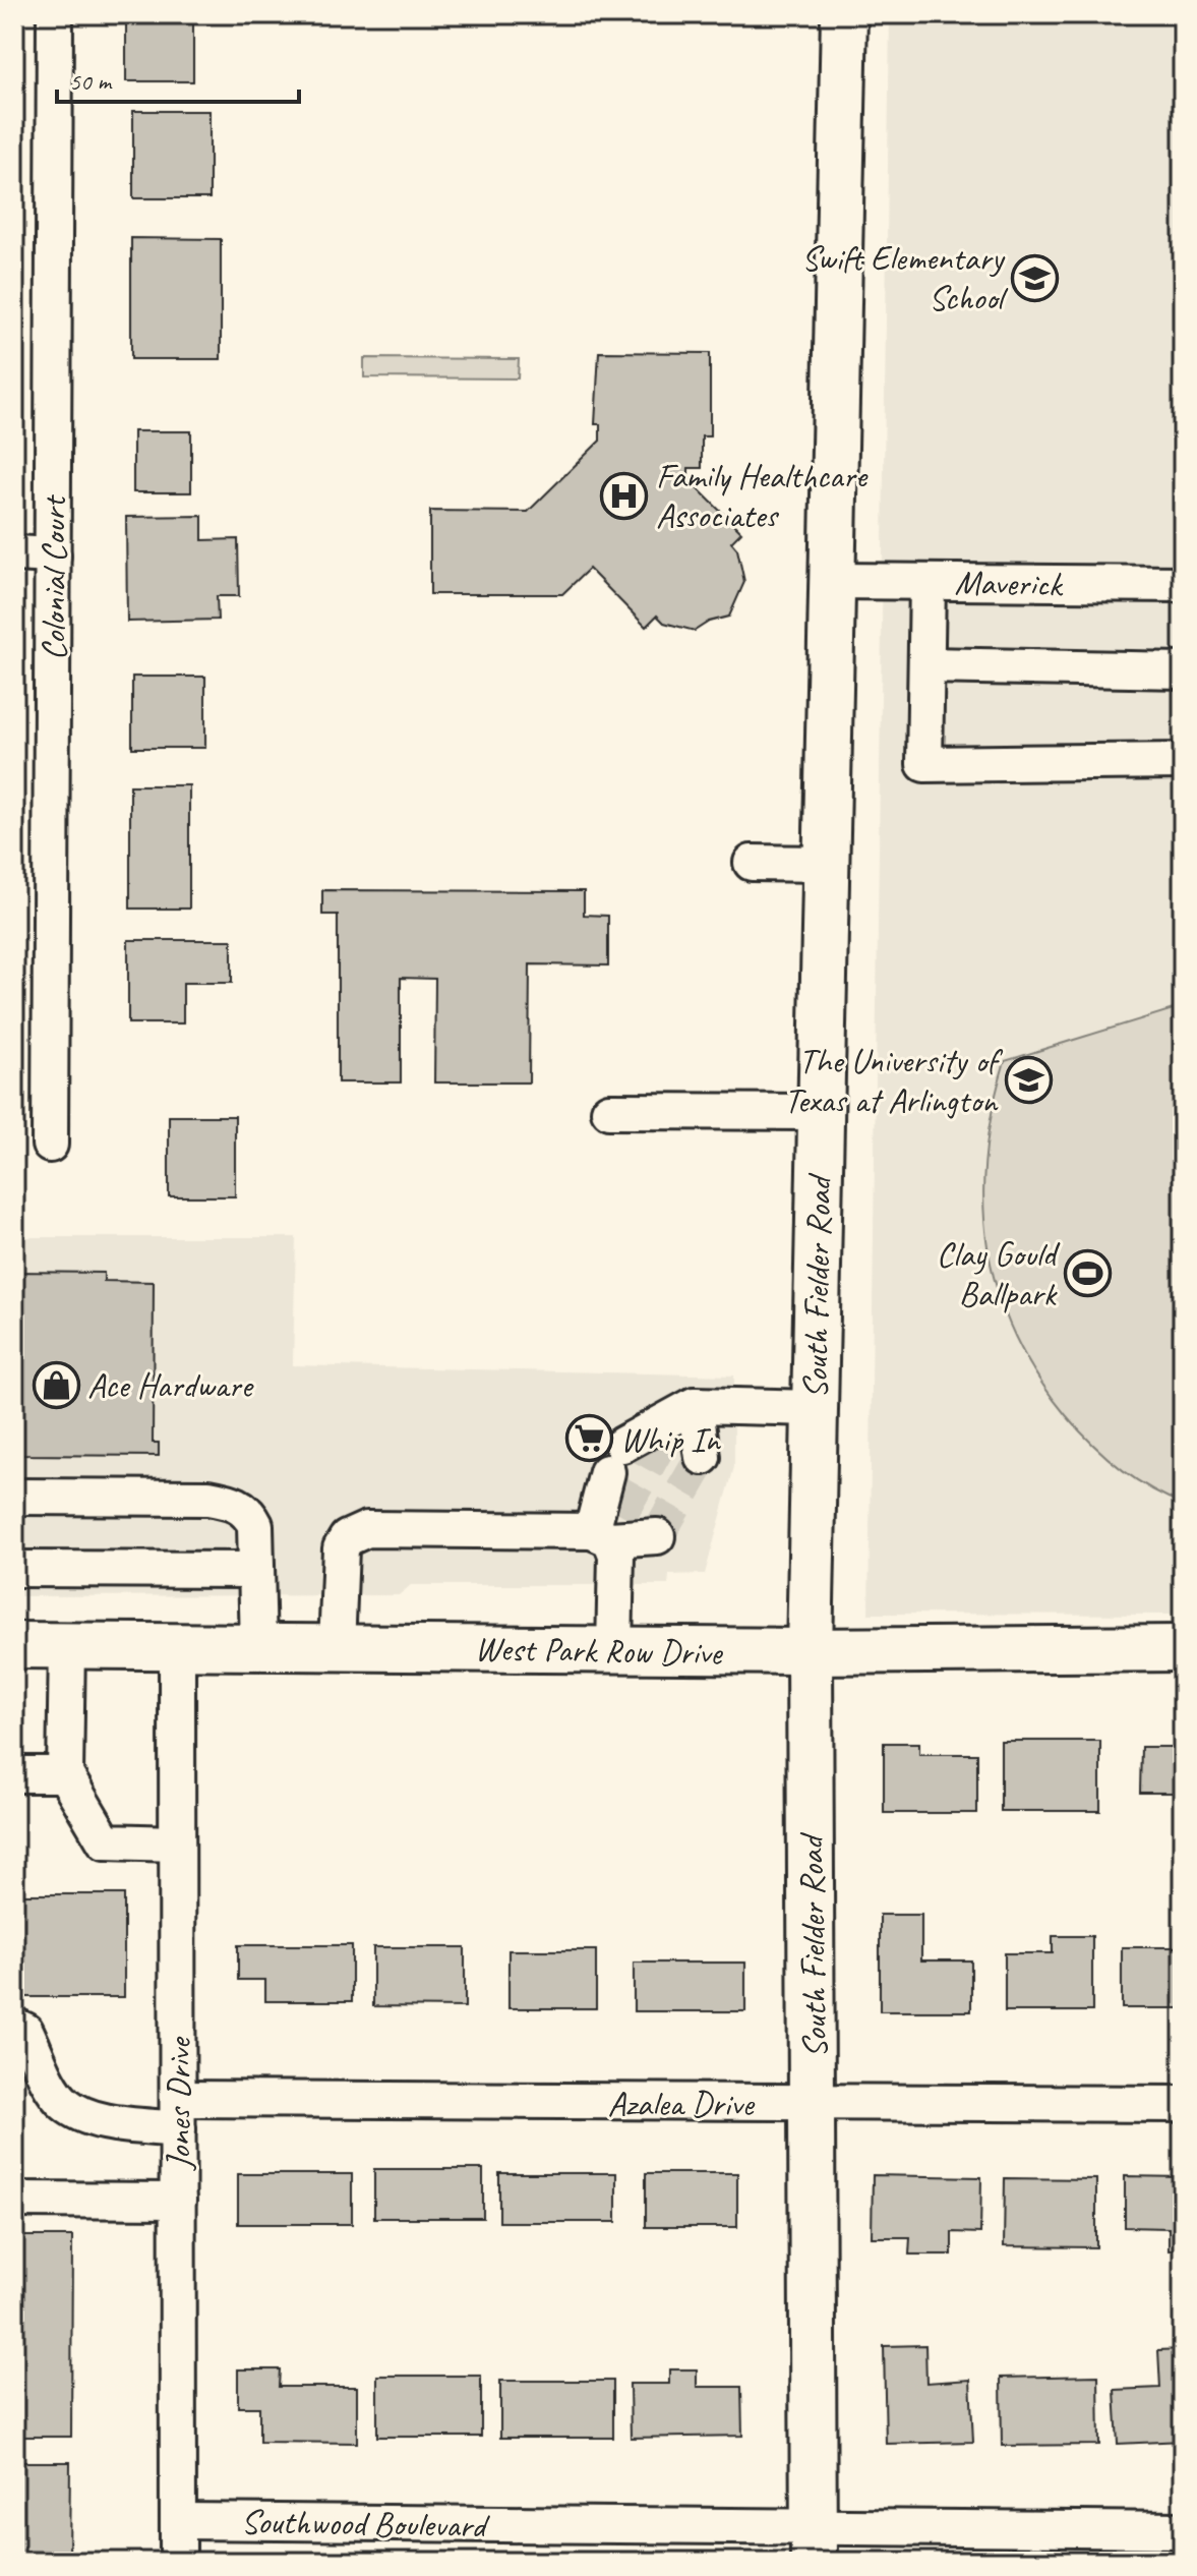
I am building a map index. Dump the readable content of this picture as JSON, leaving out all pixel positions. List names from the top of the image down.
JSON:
{
  "streets": {
    "main road": ["South Fielder Road", "West Park Row Drive"],
    "street": [
      "Colonial Court",
      "Maverick",
      "Azalea Drive",
      "Jones Drive",
      "Southwood Boulevard"
    ]
  },
  "crossings": [
    ["Maverick", "South Fielder Road"],
    ["South Fielder Road", "West Park Row Drive"],
    ["South Fielder Road", "Azalea Drive"],
    ["South Fielder Road", "Southwood Boulevard"],
    ["West Park Row Drive", "Jones Drive"],
    ["Azalea Drive", "Jones Drive"],
    ["Jones Drive", "Southwood Boulevard"]
  ],
  "places": {
    "school or university": ["Swift Elementary School", "The University of Texas at Arlington"],
    "hospital": ["Family Healthcare Associates"],
    "sports": ["Clay Gould Ballpark"],
    "shop": ["Ace Hardware"],
    "supermarket": ["Whip In"]
  },
  "scale_bar": "50 m"
}
